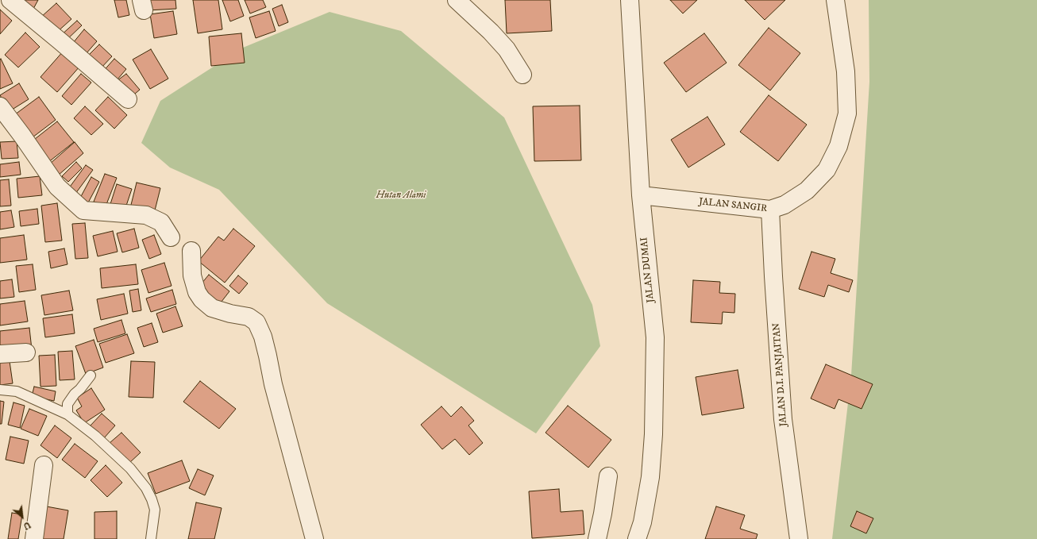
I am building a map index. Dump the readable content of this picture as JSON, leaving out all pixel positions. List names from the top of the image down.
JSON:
{
  "streets": {
    "street": ["JALAN SANGIR", "JALAN DUMAI", "JALAN D.I. PANJAITAN"]
  },
  "crossings": [
    ["JALAN SANGIR", "JALAN DUMAI"],
    ["JALAN SANGIR", "JALAN D.I. PANJAITAN"]
  ],
  "parks": ["Hutan Alami"],
  "north": "bottom right"
}
